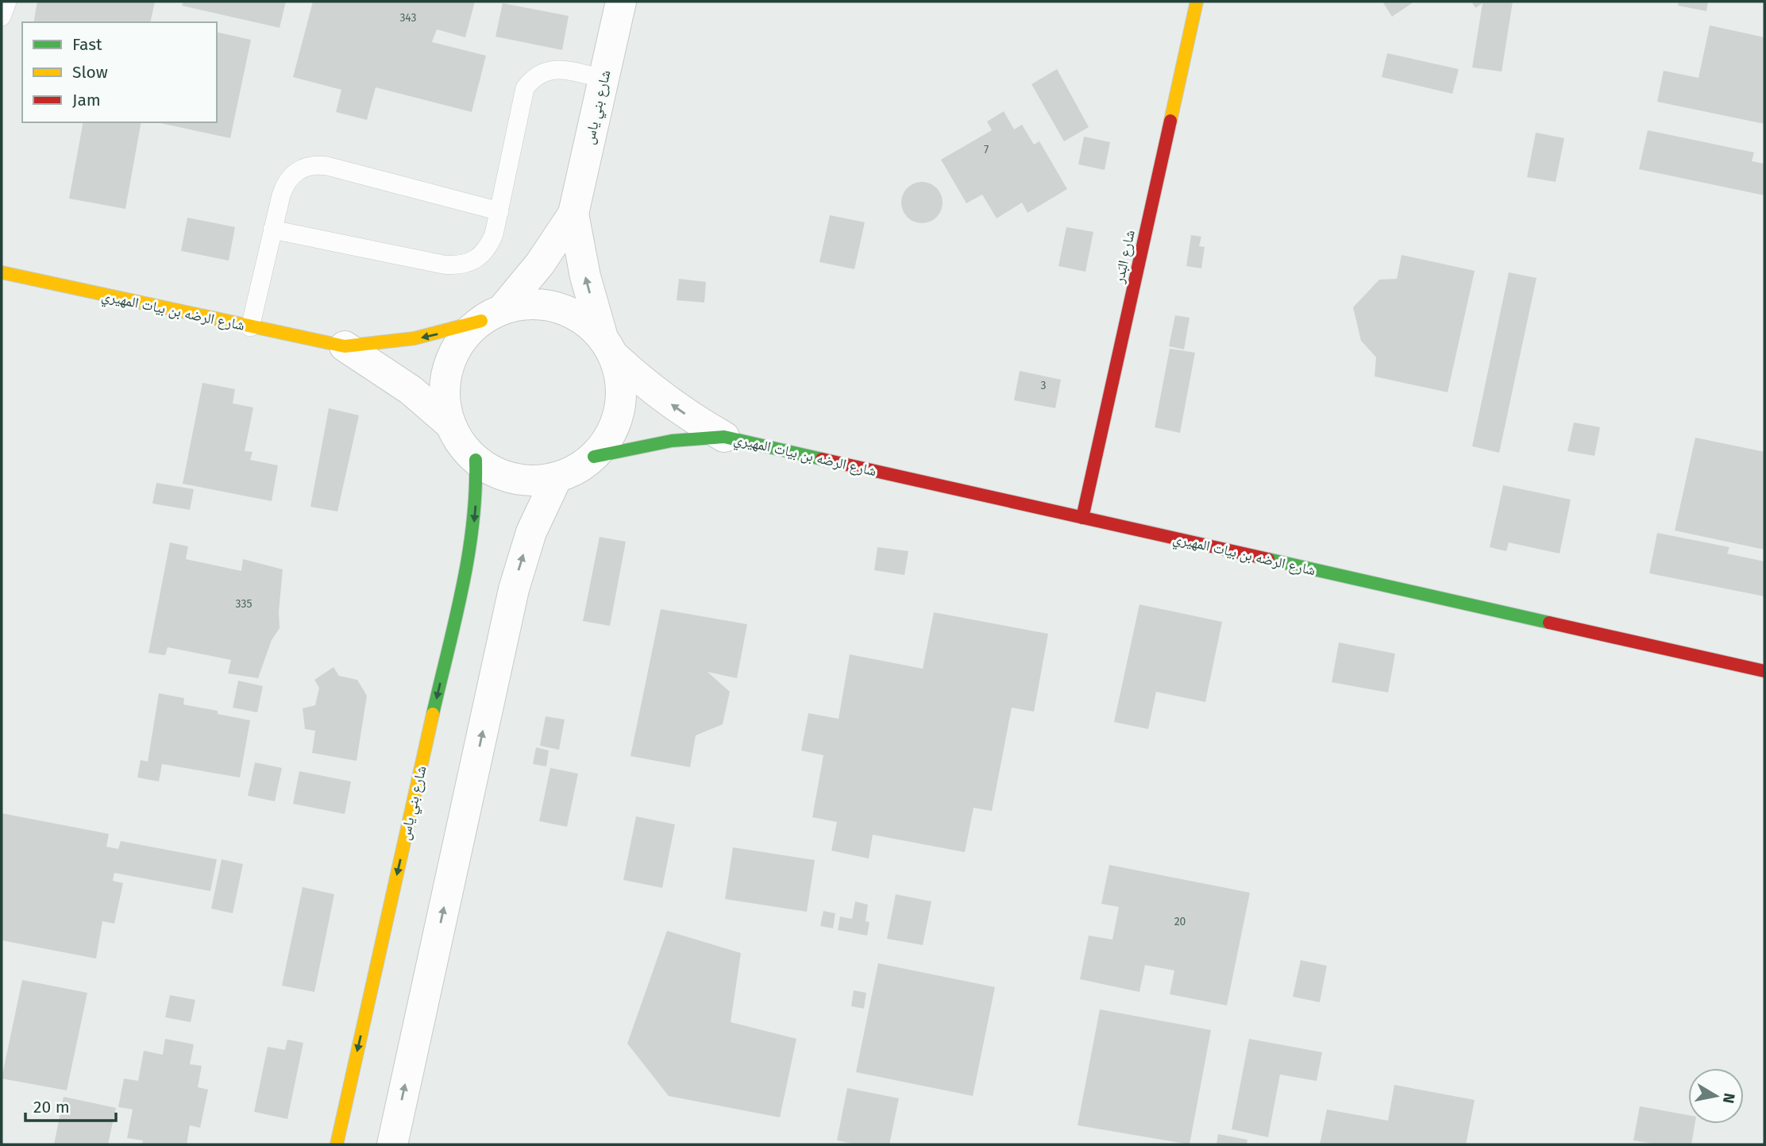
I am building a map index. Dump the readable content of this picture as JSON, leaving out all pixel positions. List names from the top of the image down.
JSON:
{
  "streets": {
    "street": ["شارع بني ياس", "شارع البَدر", "شارع الرضه بن بيات المهيري"]
  },
  "crossings": [
    ["شارع بني ياس", "شارع الرضه بن بيات المهيري"],
    ["شارع البَدر", "شارع الرضه بن بيات المهيري"]
  ],
  "house_numbers": [
    "343",
    "7",
    "3",
    "335",
    "20"
  ],
  "legend": ["Fast", "Slow", "Jam"],
  "scale_bar": "20 m",
  "north": "right"
}
